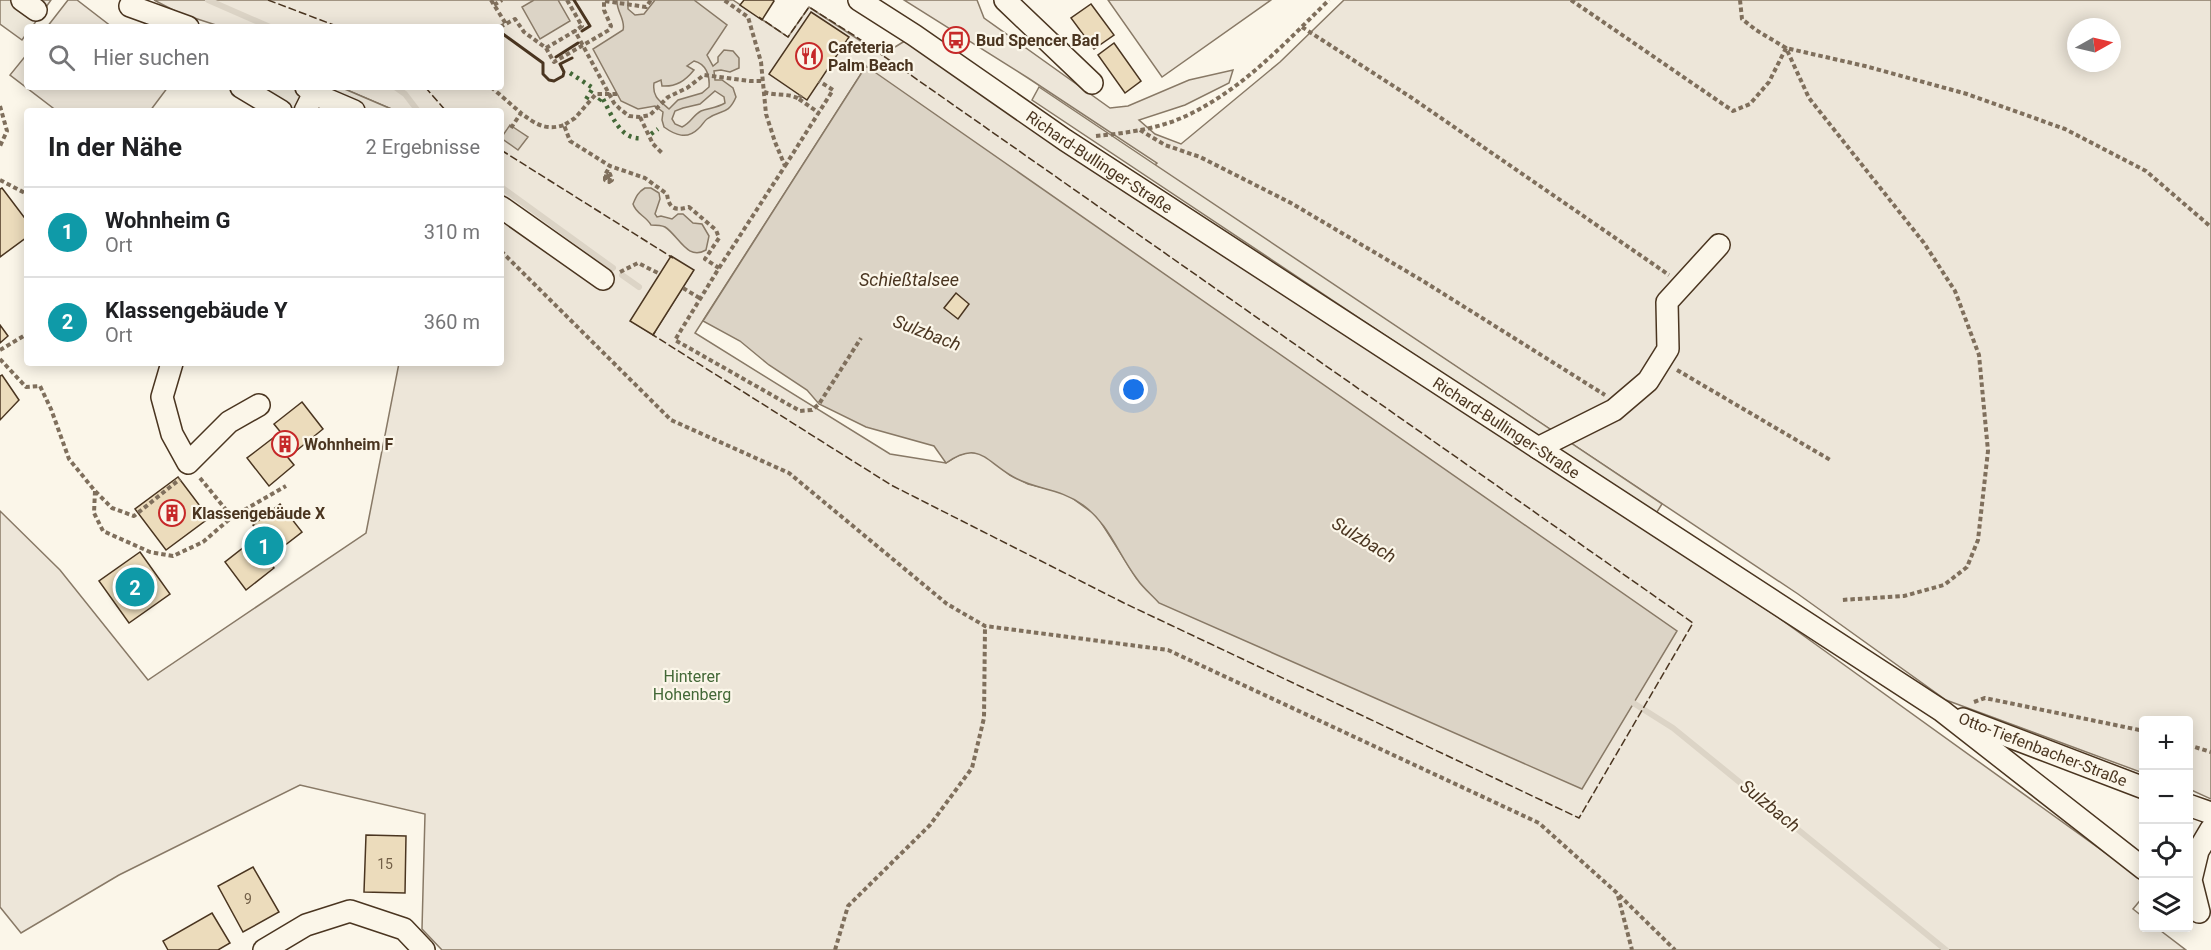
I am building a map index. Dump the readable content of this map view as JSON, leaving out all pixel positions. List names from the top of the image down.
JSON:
{
  "streets": {
    "street": ["Richard-Bullinger-Straße", "Otto-Tiefenbacher-Straße"]
  },
  "crossings": [
    ["Richard-Bullinger-Straße", "Otto-Tiefenbacher-Straße"]
  ],
  "water": ["Schießtalsee", "Sulzbach"],
  "parks": ["Hinterer Hohenberg"],
  "places": {
    "bus stop": ["Bud Spencer Bad"],
    "restaurant": ["Cafeteria Palm Beach"],
    "building": ["Wohnheim F", "Klassengebäude X"]
  },
  "house_numbers": ["15", "9"],
  "north": "right",
  "page": {
    "search": "Hier suchen",
    "heading": ["In der Nähe", "2 Ergebnisse"],
    "list": [
      {
        "mark": "1",
        "name": "Wohnheim G",
        "note": "Ort",
        "value": "310 m"
      },
      {
        "mark": "2",
        "name": "Klassengebäude Y",
        "note": "Ort",
        "value": "360 m"
      }
    ],
    "pins": ["1", "2"],
    "map_buttons": ["+", "−"]
  }
}
